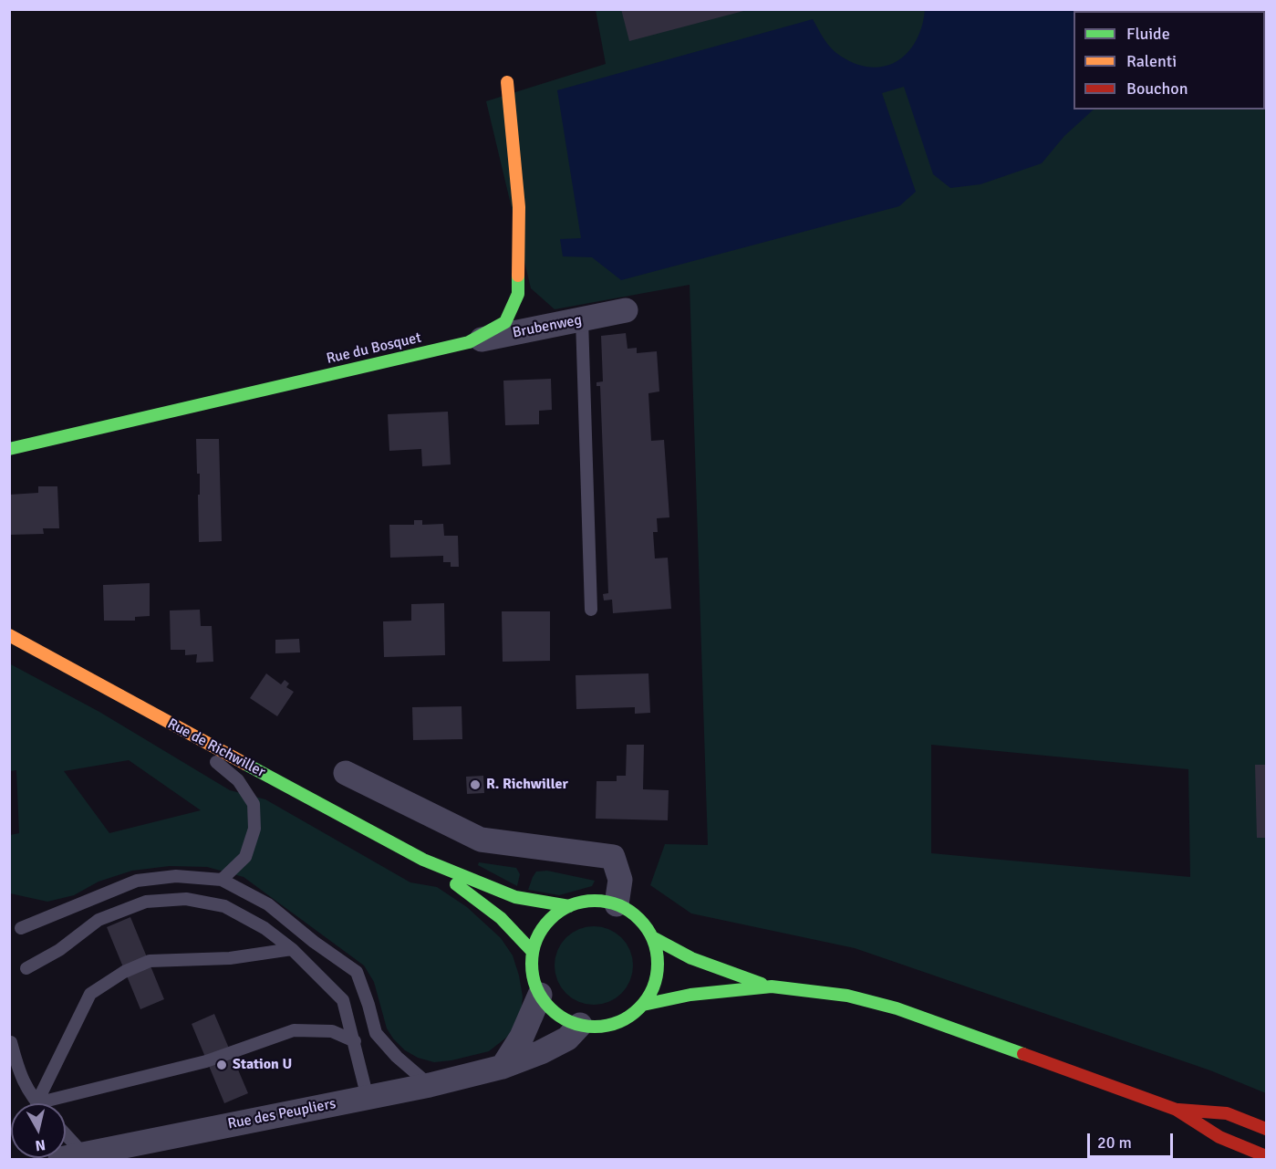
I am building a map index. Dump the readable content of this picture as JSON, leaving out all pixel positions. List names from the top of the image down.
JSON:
{
  "streets": {
    "main road": ["Rue du Bosquet", "Rue de Richwiller"],
    "street": ["Brubenweg", "Rue des Peupliers"]
  },
  "crossings": [
    ["Brubenweg", "Rue du Bosquet"],
    ["Rue de Richwiller", "Rue des Peupliers"]
  ],
  "places": ["R. Richwiller", "Station U"],
  "legend": ["Fluide", "Ralenti", "Bouchon"],
  "scale_bar": "20 m",
  "north": "bottom"
}
